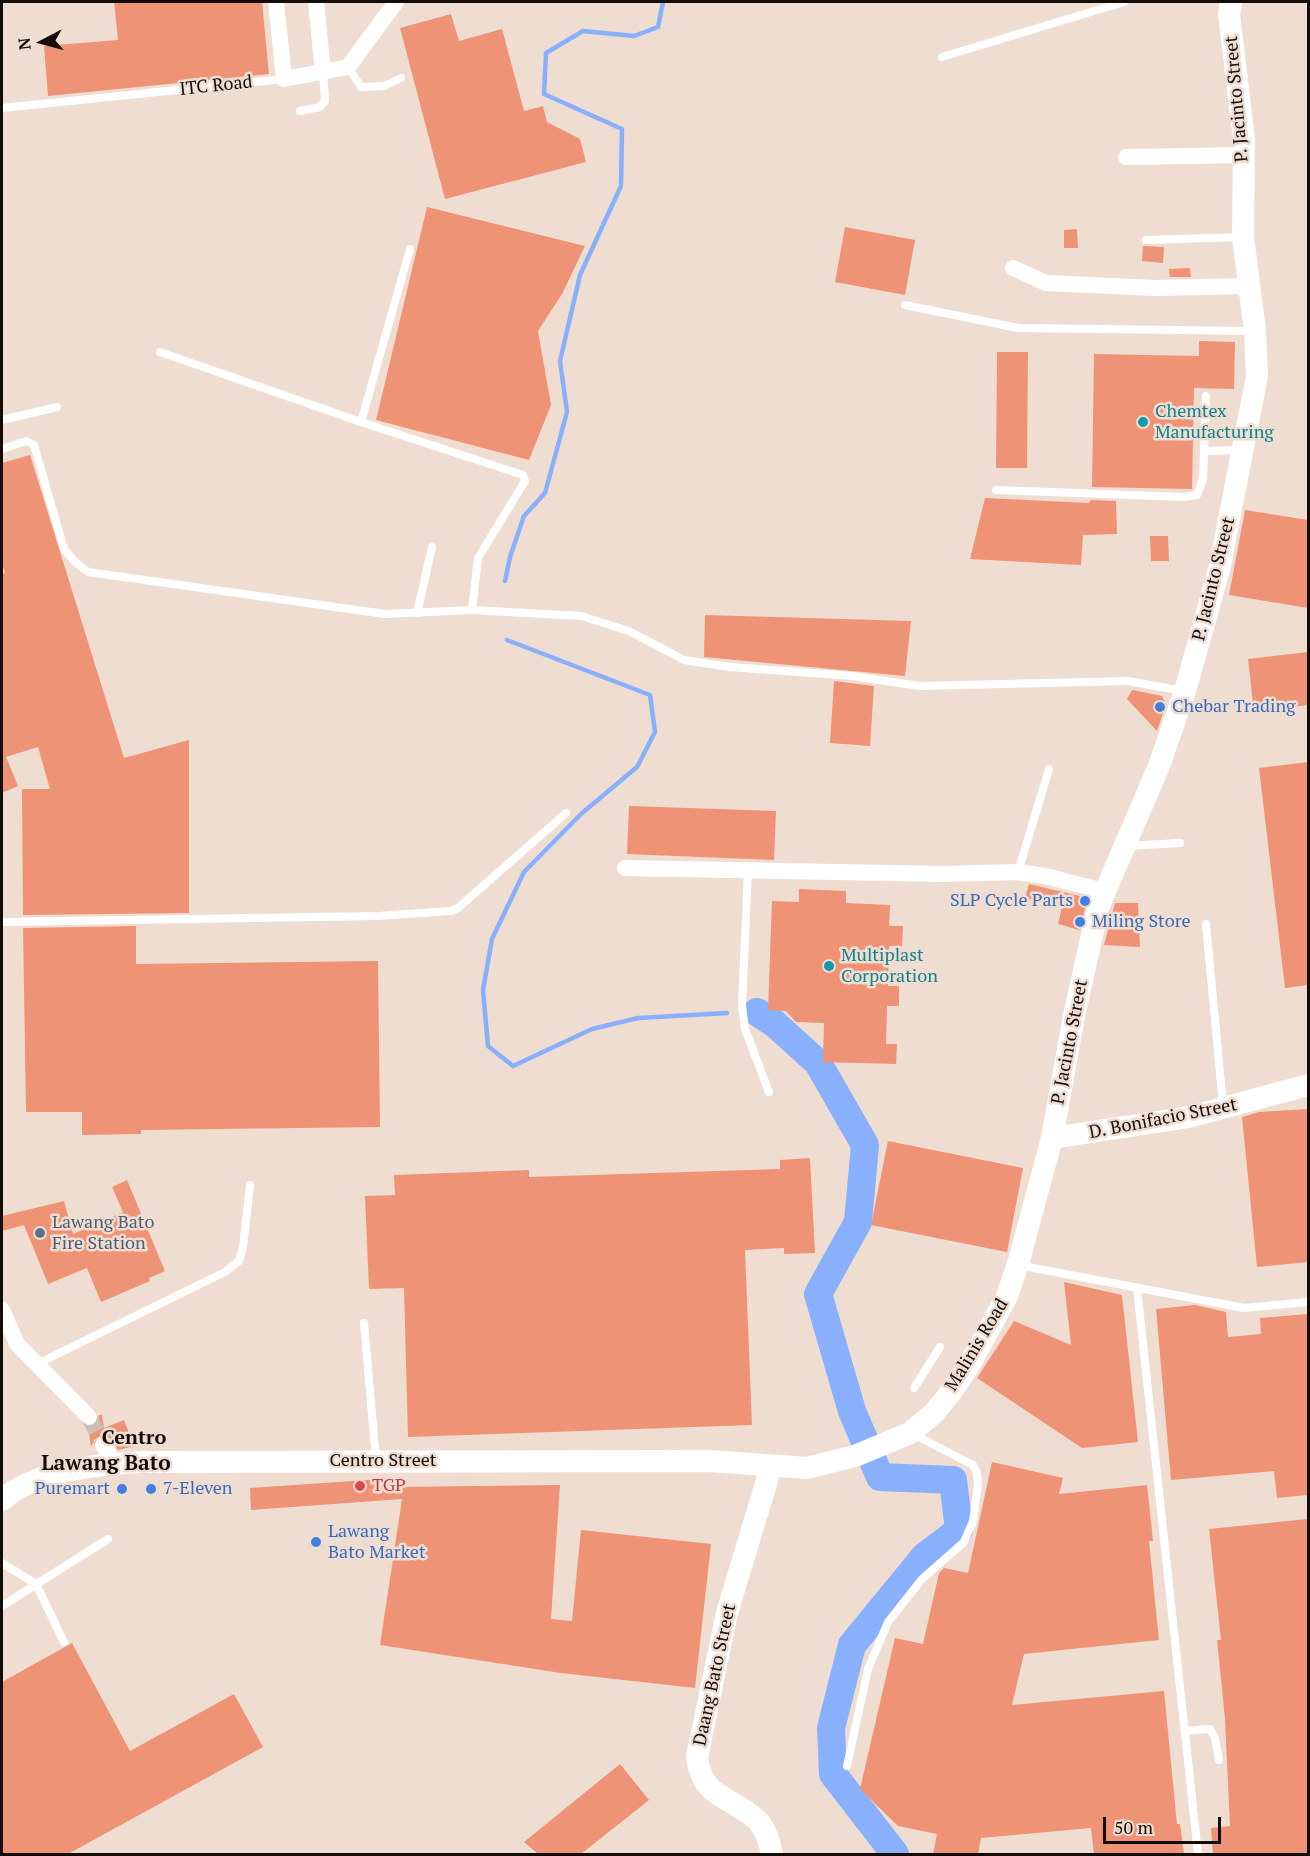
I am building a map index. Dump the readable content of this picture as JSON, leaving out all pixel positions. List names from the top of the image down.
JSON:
{
  "streets": {
    "street": [
      "ITC Road",
      "P. Jacinto Street",
      "D. Bonifacio Street",
      "Malinis Road",
      "Centro Street",
      "Daang Bato Street"
    ]
  },
  "crossings": [
    ["P. Jacinto Street", "D. Bonifacio Street"],
    ["P. Jacinto Street", "Malinis Road"],
    ["D. Bonifacio Street", "Malinis Road"],
    ["Malinis Road", "Centro Street"],
    ["Malinis Road", "Daang Bato Street"],
    ["Centro Street", "Daang Bato Street"]
  ],
  "districts": ["Centro", "Lawang Bato"],
  "places": [
    "Chemtex Manufacturing",
    "Chebar Trading",
    "SLP Cycle Parts",
    "Miling Store",
    "Multiplast Corporation",
    "Lawang Bato Fire Station",
    "TGP",
    "Puremart",
    "7-Eleven",
    "Lawang Bato Market"
  ],
  "scale_bar": "50 m",
  "north": "left"
}
